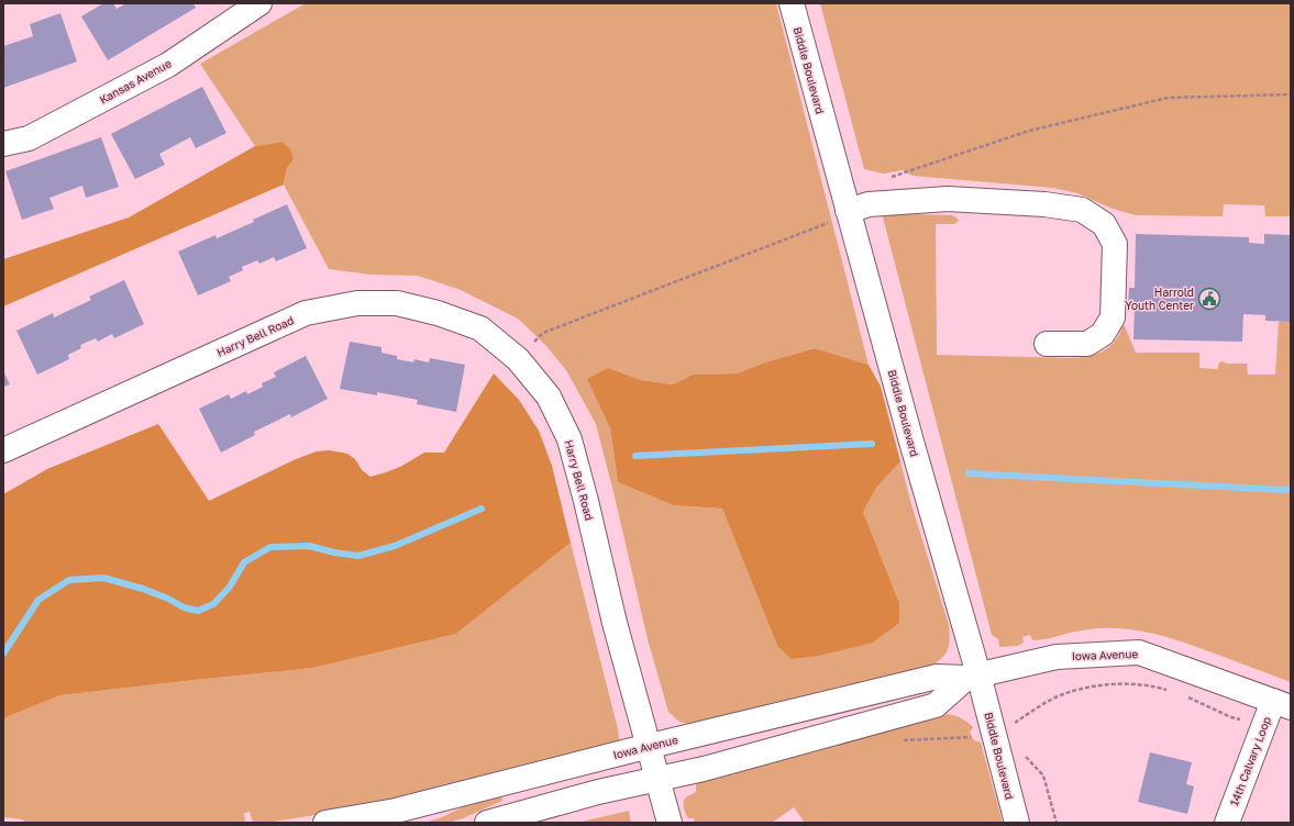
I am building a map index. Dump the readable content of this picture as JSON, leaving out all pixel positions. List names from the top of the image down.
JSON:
{
  "streets": {
    "street": [
      "Biddle Boulevard",
      "Kansas Avenue",
      "Harry Bell Road",
      "Iowa Avenue",
      "14th Calvary Loop"
    ]
  },
  "crossings": [
    ["Biddle Boulevard", "Iowa Avenue"],
    ["Harry Bell Road", "Iowa Avenue"],
    ["Iowa Avenue", "14th Calvary Loop"]
  ],
  "places": {
    "public building": ["Harrold Youth Center"]
  }
}
